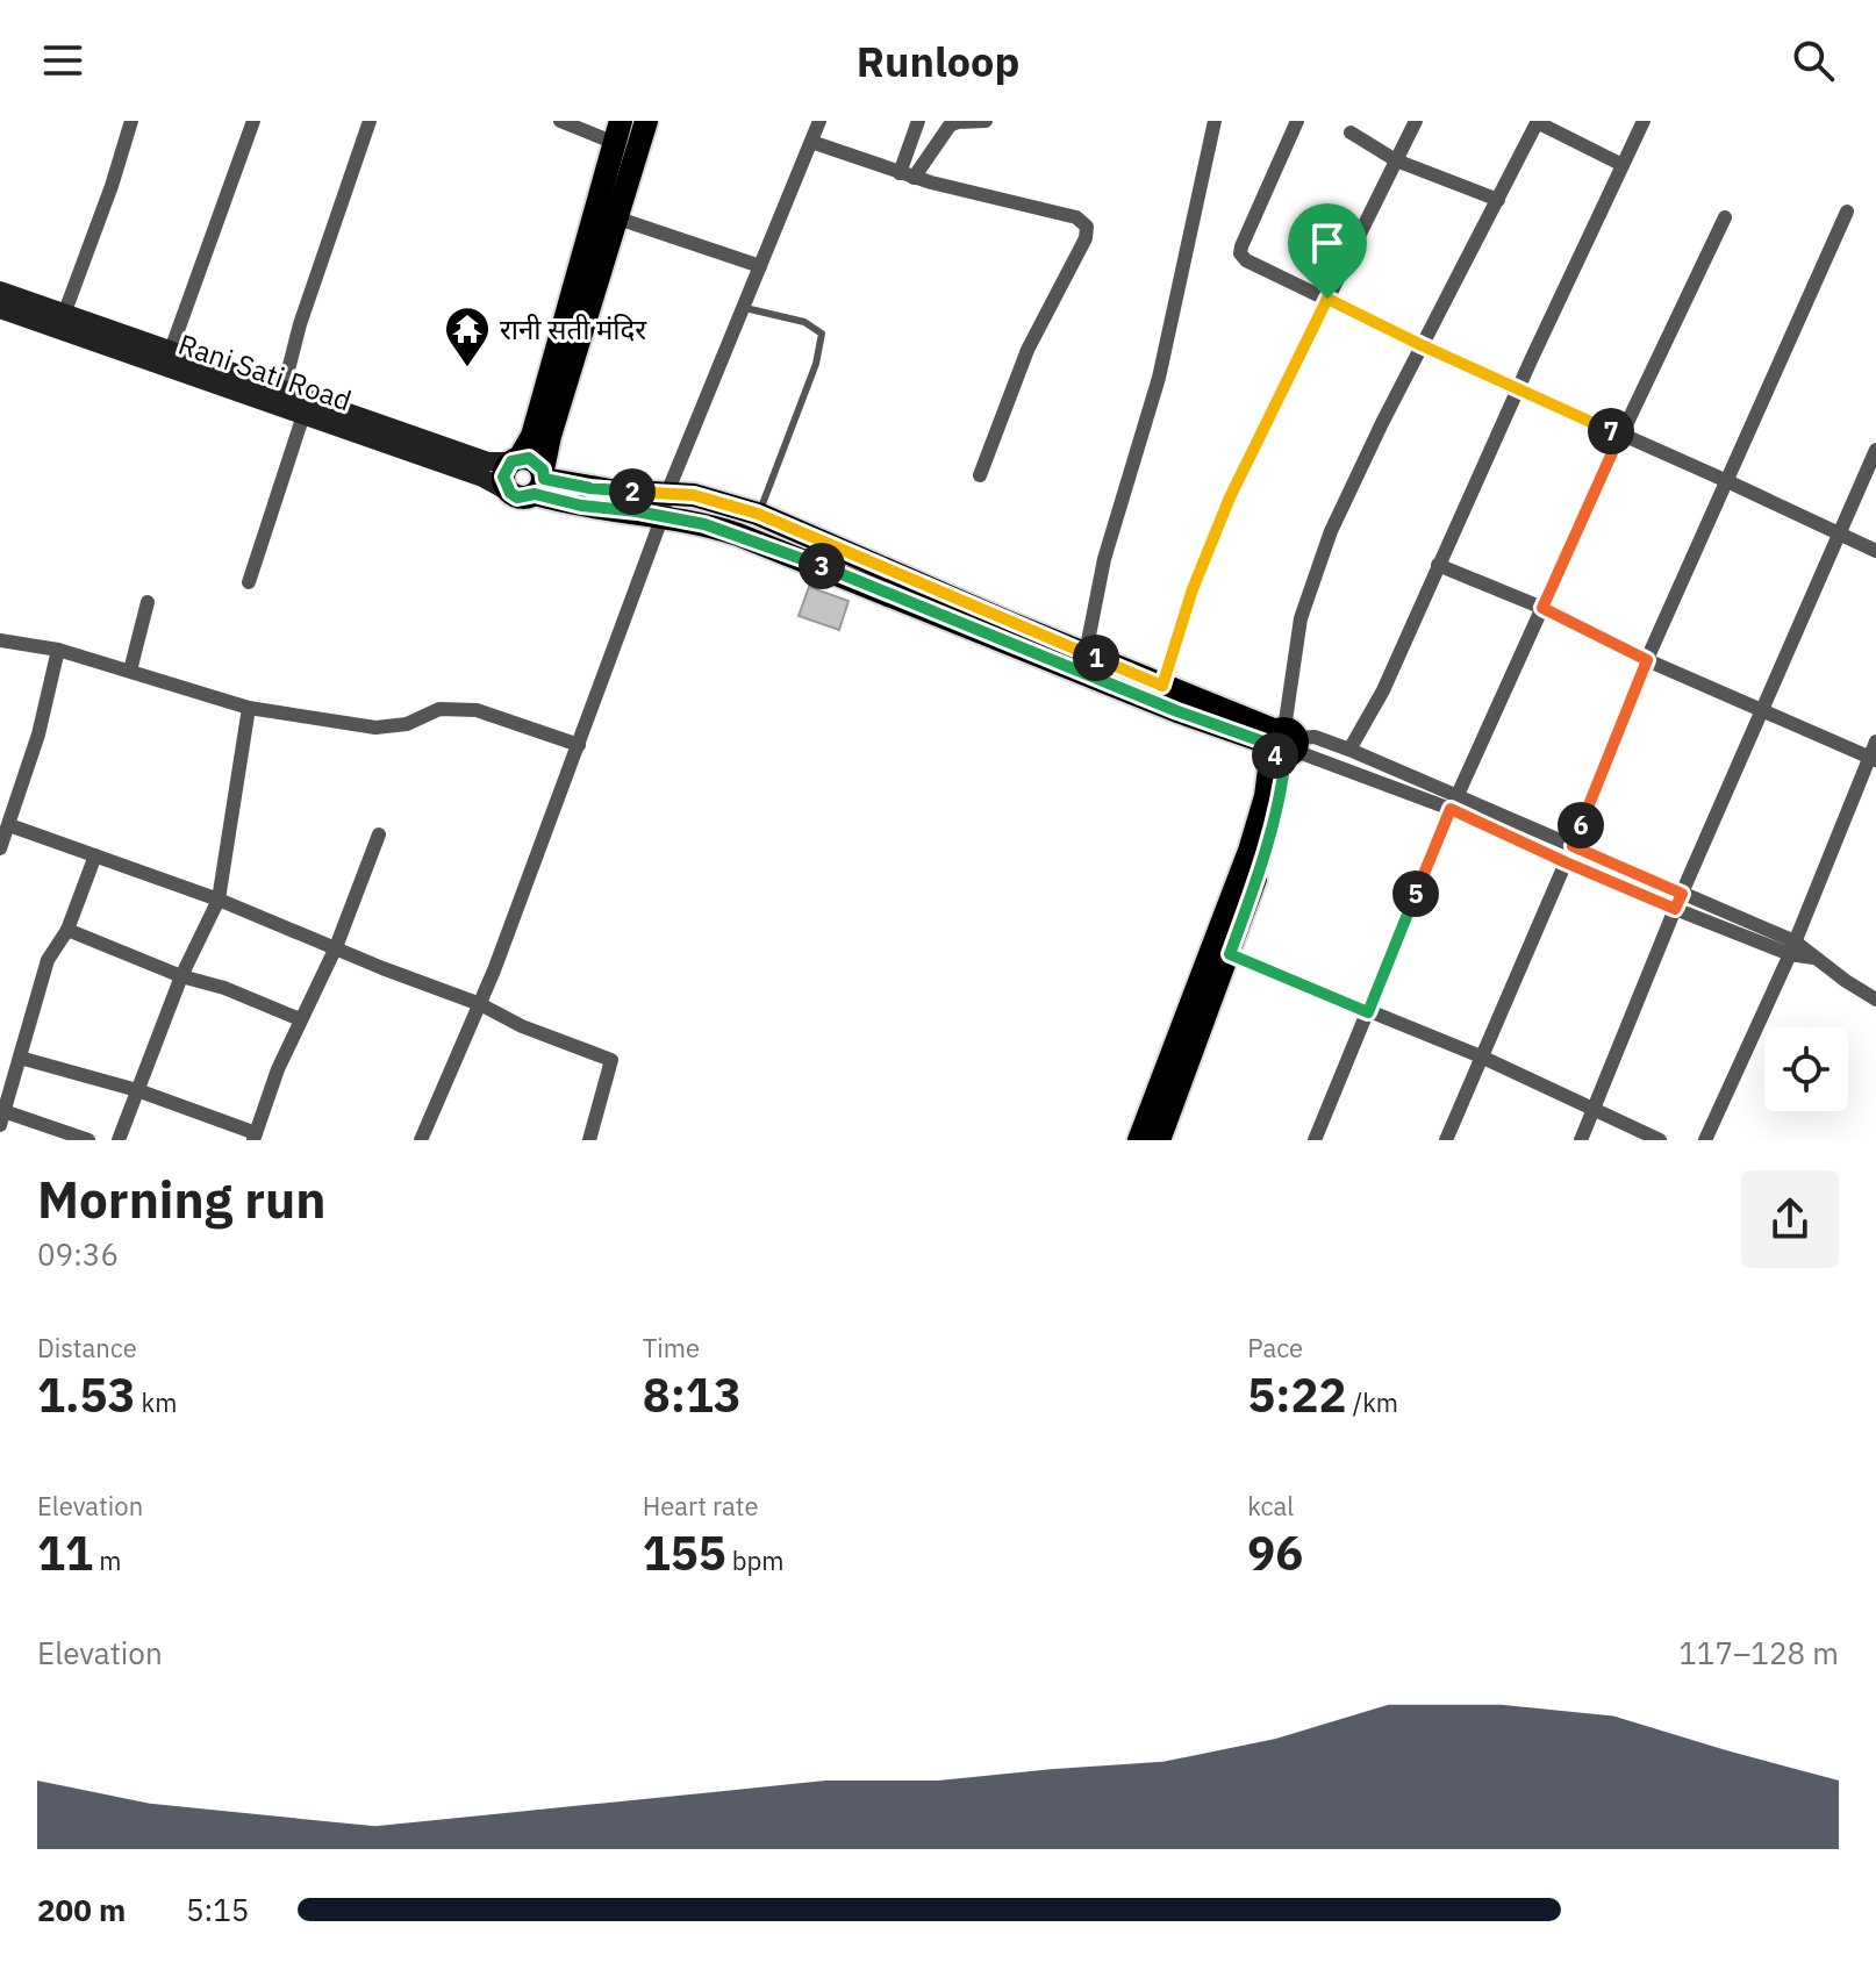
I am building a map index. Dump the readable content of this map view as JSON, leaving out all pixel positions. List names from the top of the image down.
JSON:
{
  "streets": {
    "street": ["Rani Sati Road"]
  },
  "places": {
    "temple": ["रानी सती मंदिर"]
  },
  "page": {
    "header": "Runloop",
    "pins": [
      "7",
      "2",
      "3",
      "1",
      "4",
      "6",
      "5"
    ],
    "heading": ["Morning run", "09:36"],
    "stats": [
      ["Distance", "1.53 km"],
      ["Time", "8:13"],
      ["Pace", "5:22 /km"],
      ["Elevation", "11 m"],
      ["Heart rate", "155 bpm"],
      ["kcal", "96"]
    ],
    "chart": ["Elevation", "117–128 m"],
    "list": [
      {
        "name": "200 m",
        "note": "5:15"
      }
    ]
  }
}
